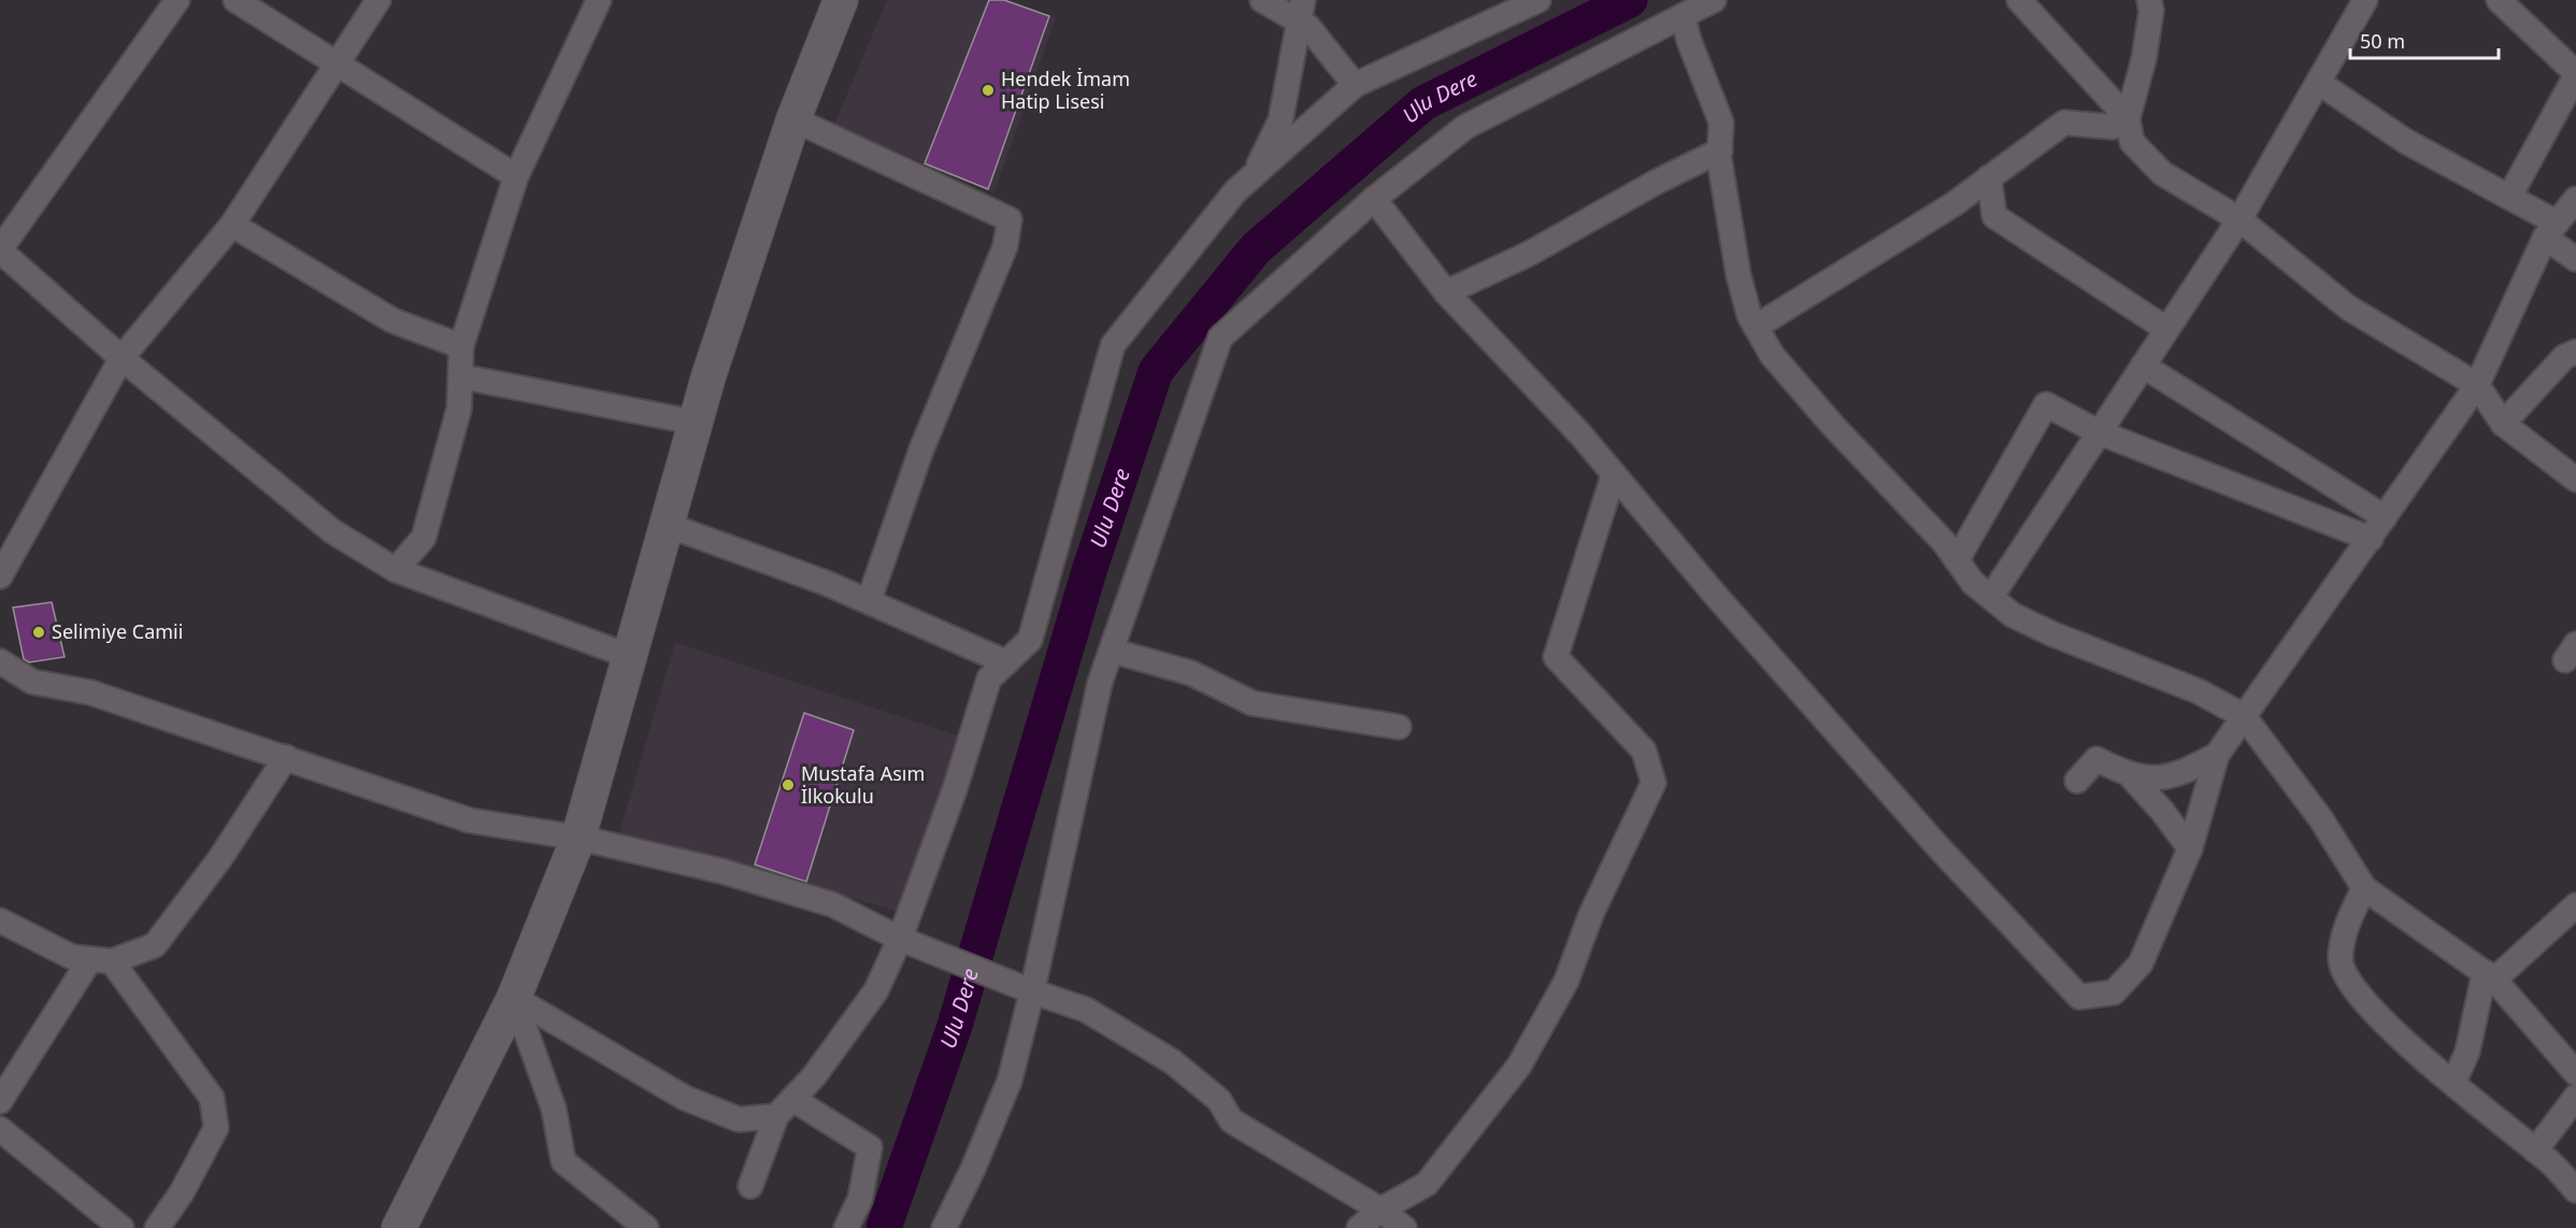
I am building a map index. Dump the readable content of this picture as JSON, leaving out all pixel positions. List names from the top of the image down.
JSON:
{
  "water": ["Ulu Dere"],
  "places": ["Hendek İmam Hatip Lisesi", "Selimiye Camii", "Mustafa Asım İlkokulu"],
  "scale_bar": "50 m"
}
